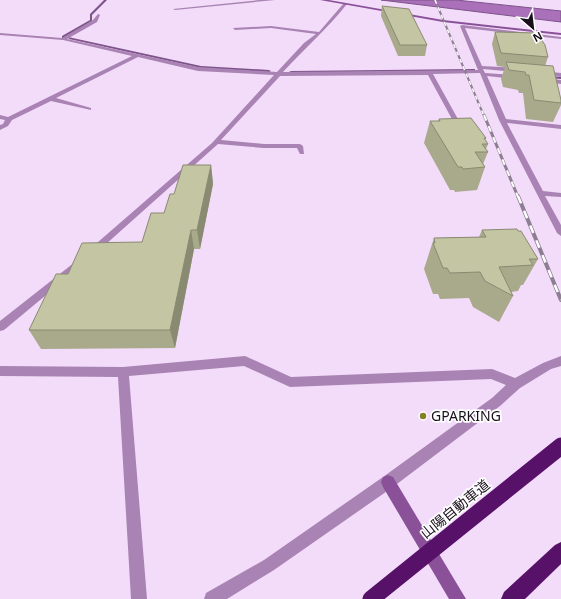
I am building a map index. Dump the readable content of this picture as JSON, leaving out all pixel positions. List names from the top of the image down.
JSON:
{
  "streets": {
    "highway": ["山陽自動車道"]
  },
  "places": ["GPARKING"],
  "north": "bottom right"
}
